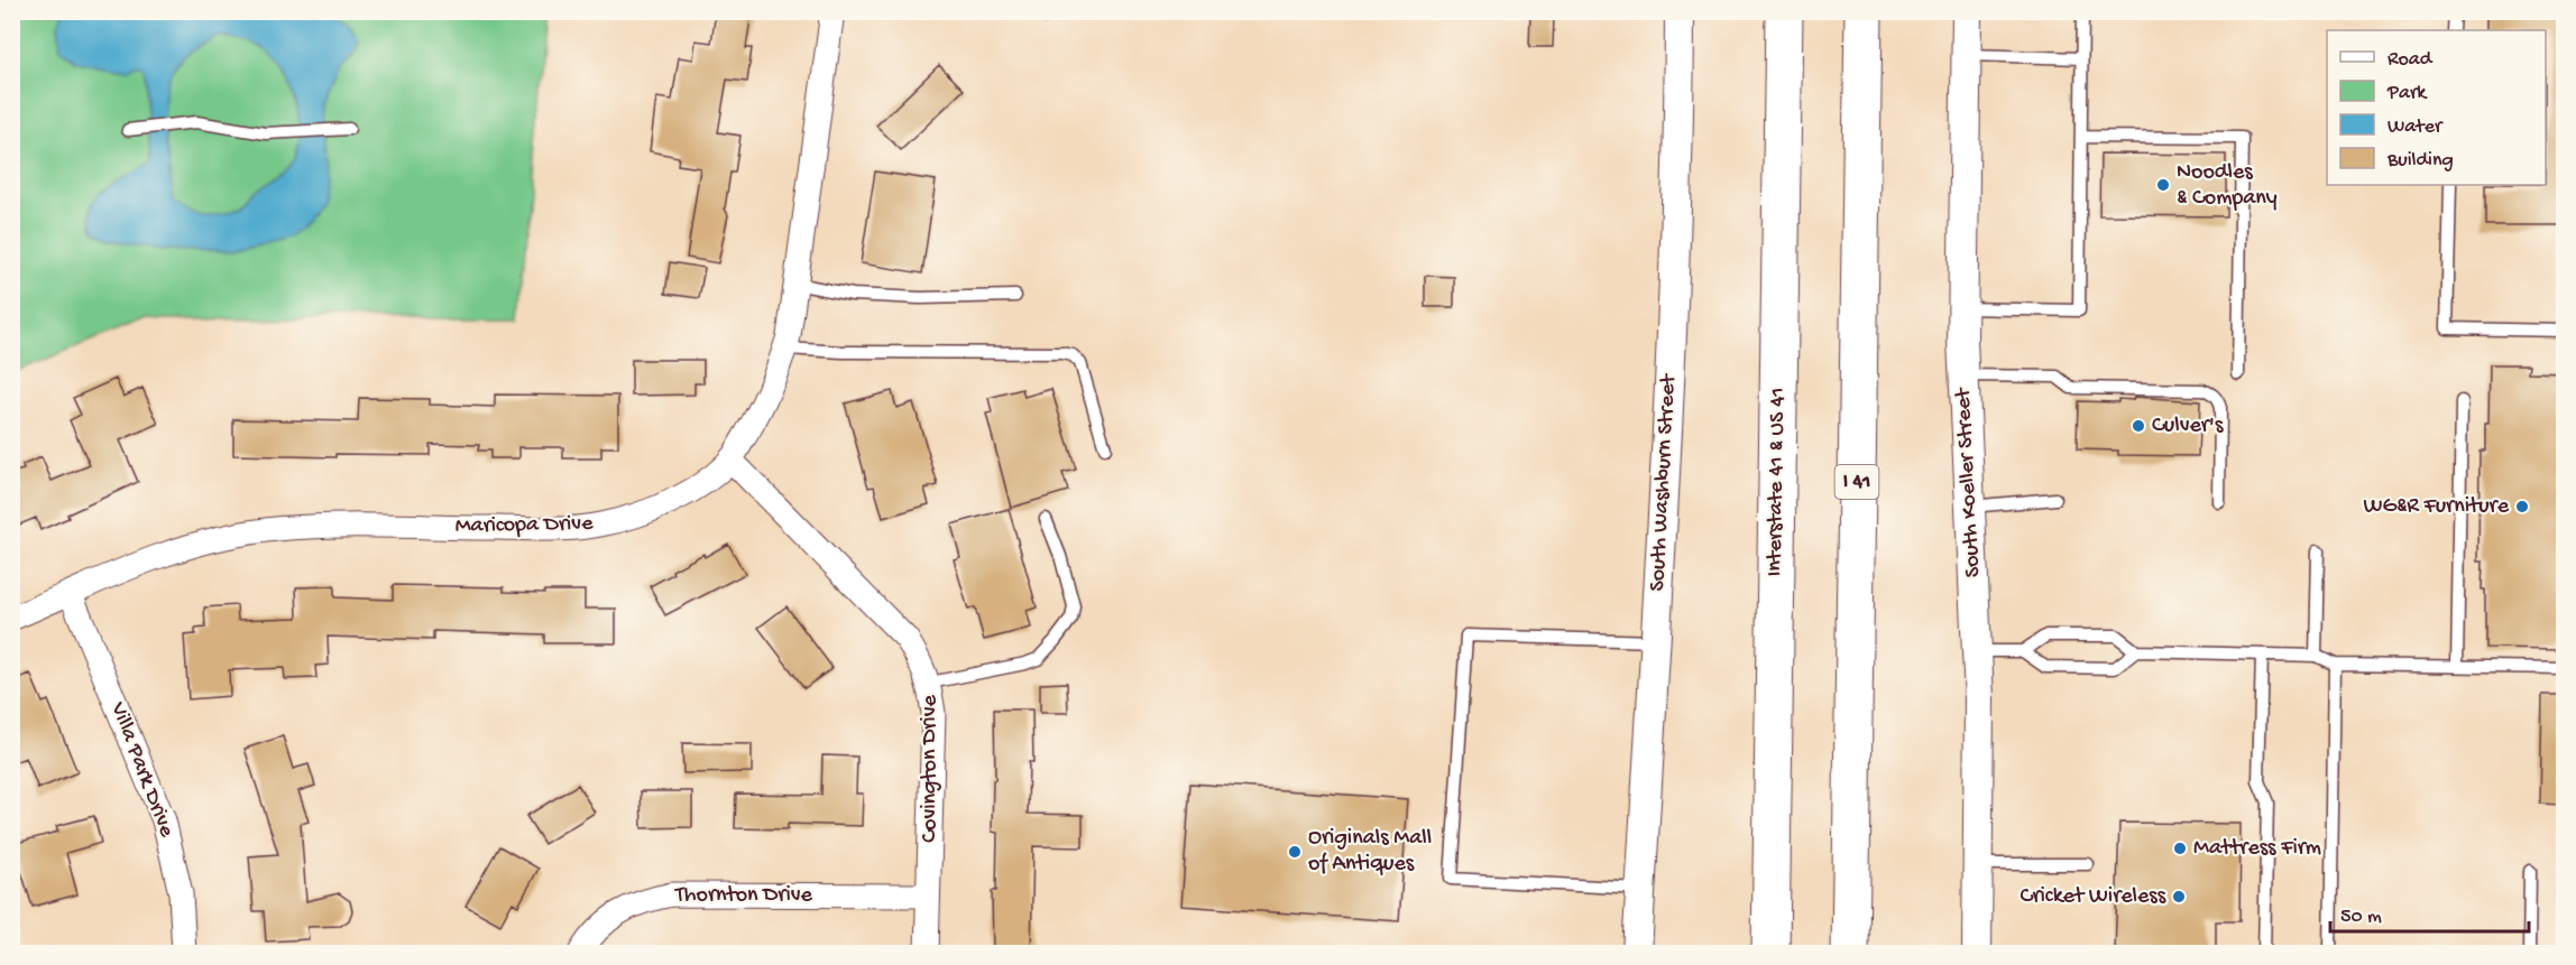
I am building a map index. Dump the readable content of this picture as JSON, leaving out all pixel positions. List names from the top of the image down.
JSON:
{
  "streets": {
    "highway": ["Interstate 41 & US 41", "I 41"],
    "street": [
      "South Washburn Street",
      "South Koeller Street",
      "Maricopa Drive",
      "Covington Drive",
      "Villa Park Drive",
      "Thornton Drive"
    ]
  },
  "crossings": [
    ["Maricopa Drive", "Covington Drive"],
    ["Maricopa Drive", "Villa Park Drive"],
    ["Covington Drive", "Thornton Drive"]
  ],
  "places": [
    "Noodles & Company",
    "Culver's",
    "WG&R Furniture",
    "Mattress Firm",
    "Originals Mall of Antiques",
    "Cricket Wireless"
  ],
  "legend": [
    "Road",
    "Park",
    "Water",
    "Building"
  ],
  "scale_bar": "50 m"
}
